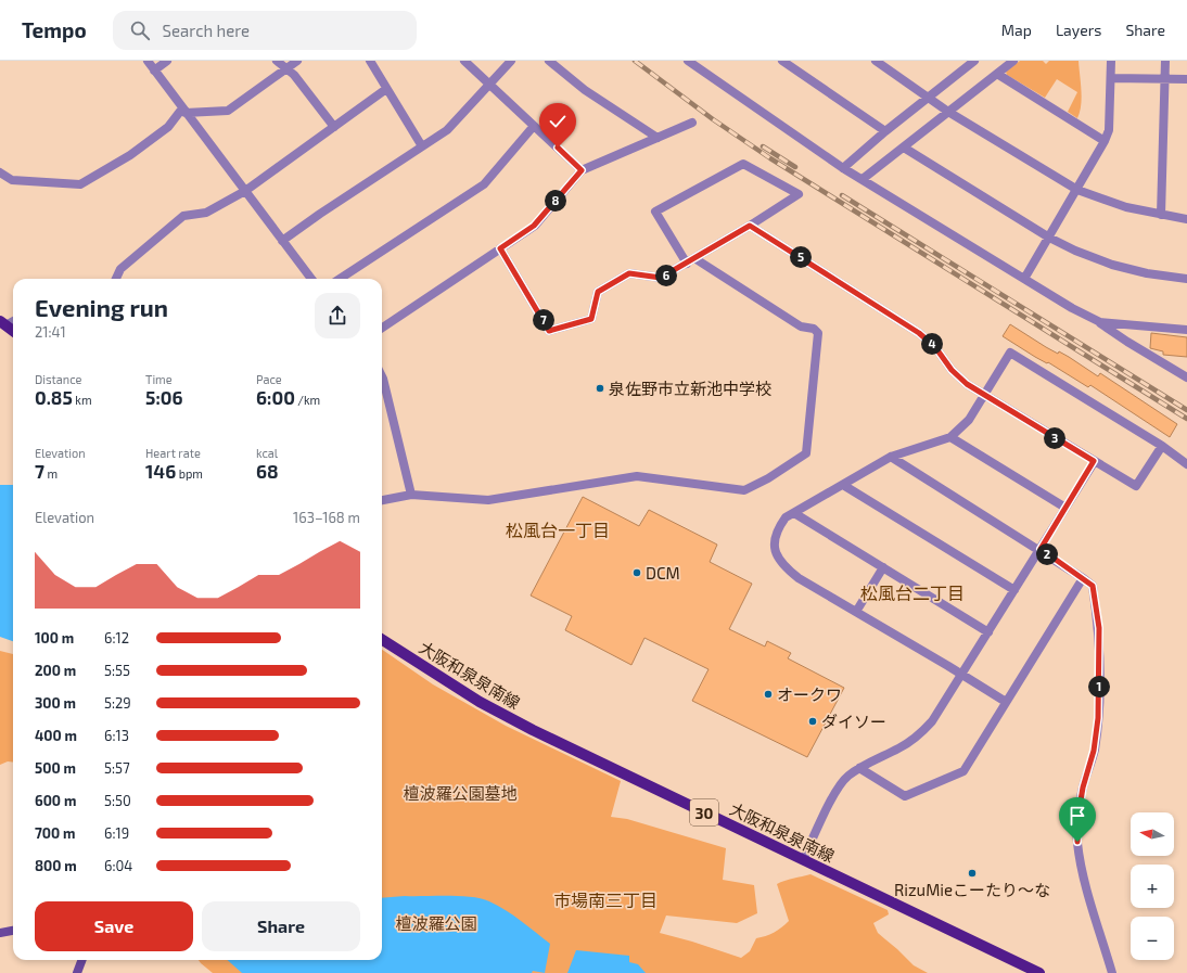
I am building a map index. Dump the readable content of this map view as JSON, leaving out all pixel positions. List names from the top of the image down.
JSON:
{
  "streets": {
    "main road": ["大阪和泉泉南線", "30"]
  },
  "districts": ["松風台一丁目", "松風台二丁目", "市場南三丁目"],
  "parks": ["檀波羅公園墓地", "檀波羅公園"],
  "places": [
    "泉佐野市立新池中学校",
    "DCM",
    "オークワ",
    "ダイソー",
    "RizuMieこーたり～な"
  ],
  "north": "left",
  "page": {
    "header": "Tempo",
    "search": "Search here",
    "nav": ["Map", "Layers", "Share"],
    "pins": [
      "8",
      "5",
      "6",
      "7",
      "4",
      "3",
      "2",
      "1"
    ],
    "heading": ["Evening run", "21:41"],
    "stats": [
      ["Distance", "0.85 km"],
      ["Time", "5:06"],
      ["Pace", "6:00 /km"],
      ["Elevation", "7 m"],
      ["Heart rate", "146 bpm"],
      ["kcal", "68"]
    ],
    "chart": ["Elevation", "163–168 m"],
    "list": [
      {
        "name": "100 m",
        "note": "6:12"
      },
      {
        "name": "200 m",
        "note": "5:55"
      },
      {
        "name": "300 m",
        "note": "5:29"
      },
      {
        "name": "400 m",
        "note": "6:13"
      },
      {
        "name": "500 m",
        "note": "5:57"
      },
      {
        "name": "600 m",
        "note": "5:50"
      },
      {
        "name": "700 m",
        "note": "6:19"
      },
      {
        "name": "800 m",
        "note": "6:04"
      }
    ],
    "map_buttons": ["+", "−"],
    "buttons": ["Save", "Share"]
  }
}
